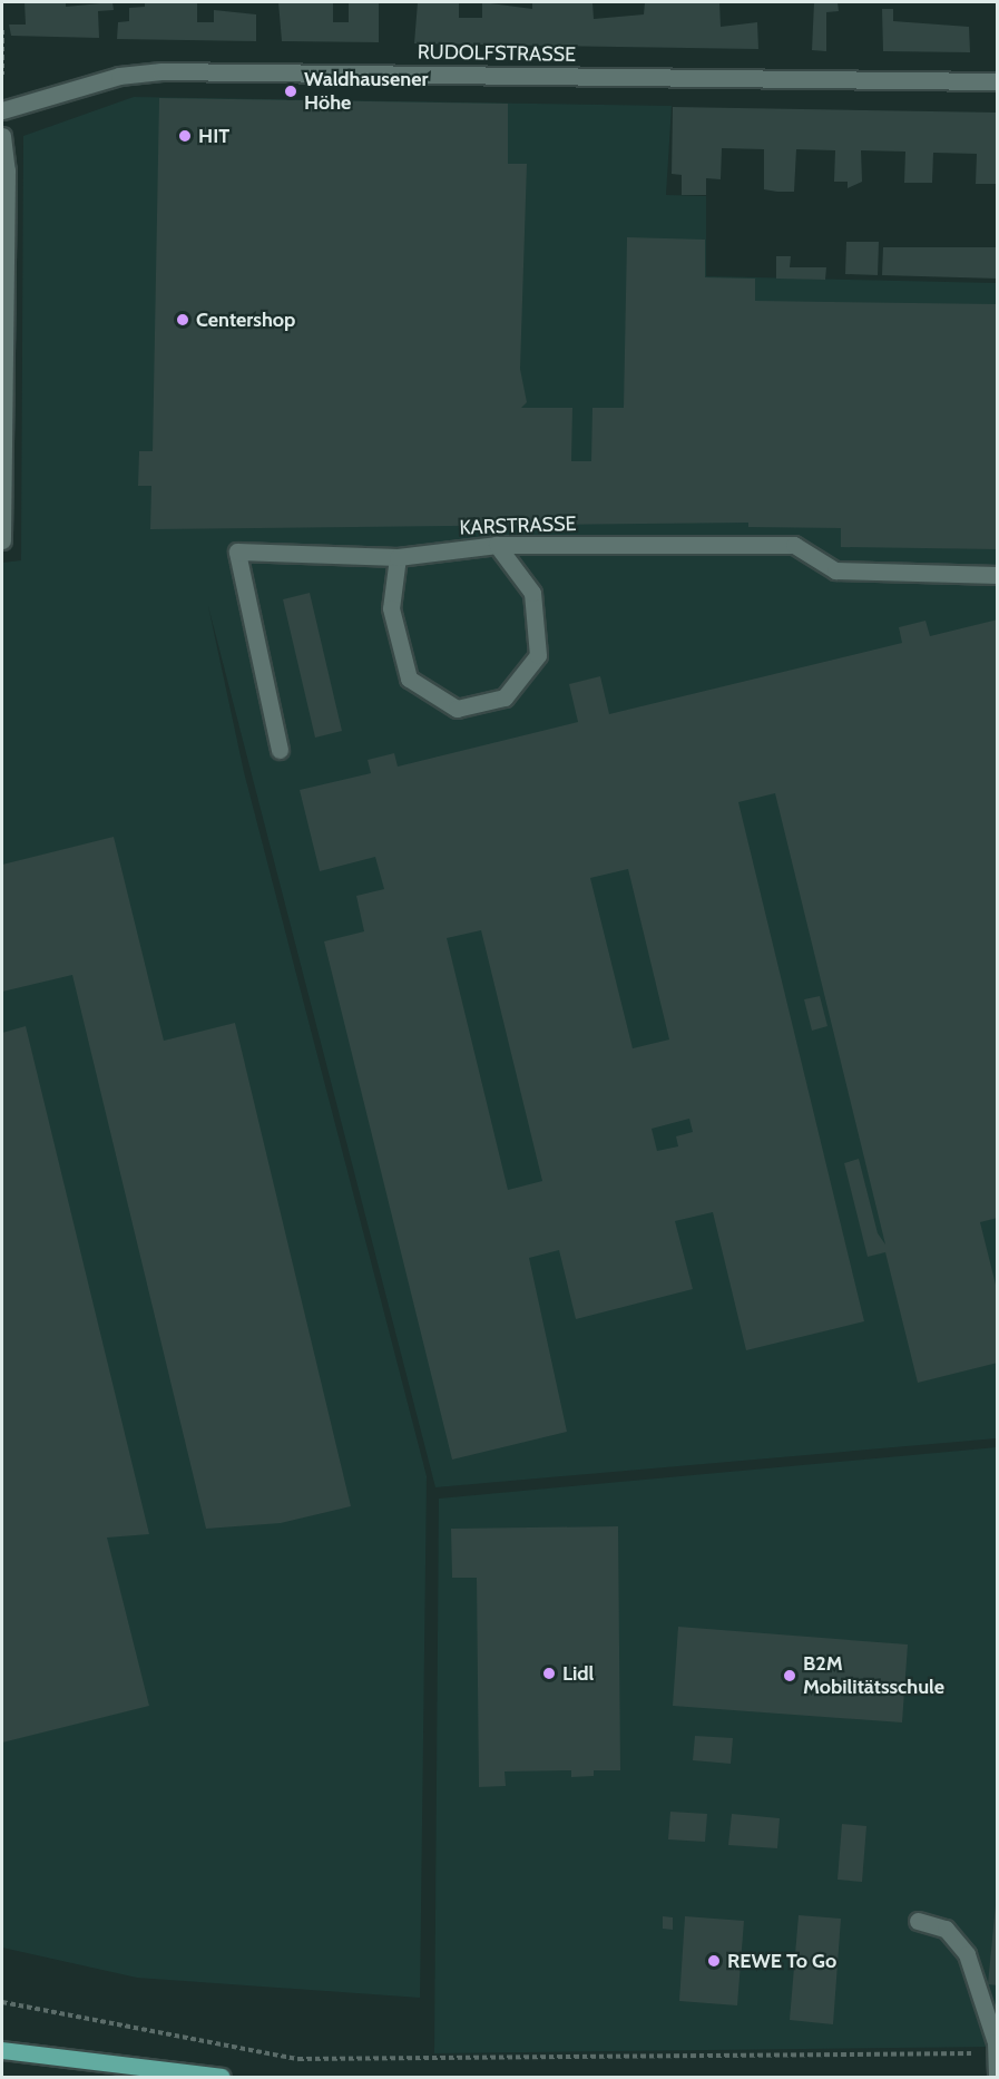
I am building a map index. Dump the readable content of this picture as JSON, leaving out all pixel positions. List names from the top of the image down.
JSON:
{
  "streets": {
    "street": ["RUDOLFSTRASSE", "KARSTRASSE"]
  },
  "places": [
    "Waldhausener Höhe",
    "HIT",
    "Centershop",
    "Lidl",
    "B2M Mobilitätsschule",
    "REWE To Go"
  ]
}
